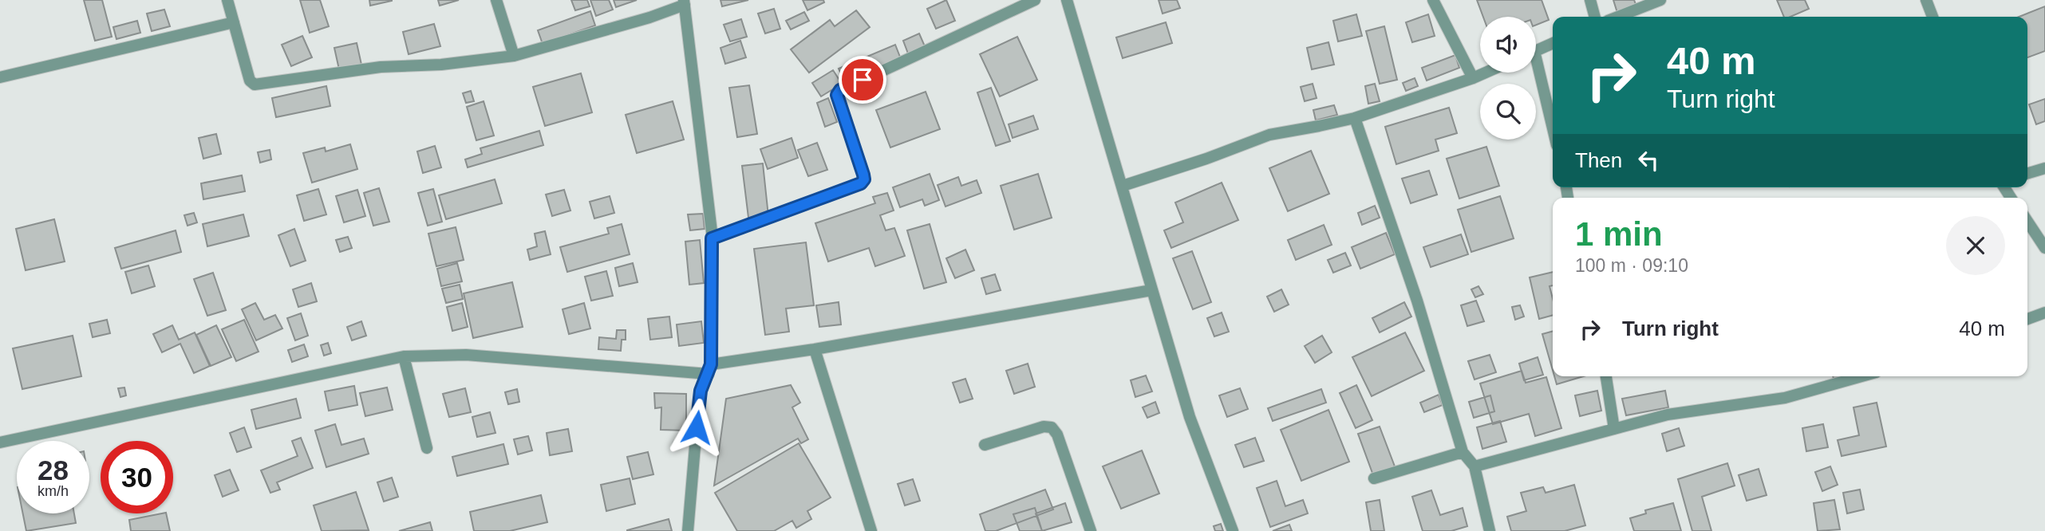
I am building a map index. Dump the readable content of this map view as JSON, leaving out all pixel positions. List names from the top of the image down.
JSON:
{
  "page": {
    "turn": ["40 m", "Turn right"],
    "then": "Then",
    "heading": ["1 min", "100 m · 09:10"],
    "list": [
      {
        "name": "Turn right",
        "value": "40 m"
      }
    ],
    "speed": "28 km/h",
    "limit": "30"
  }
}
